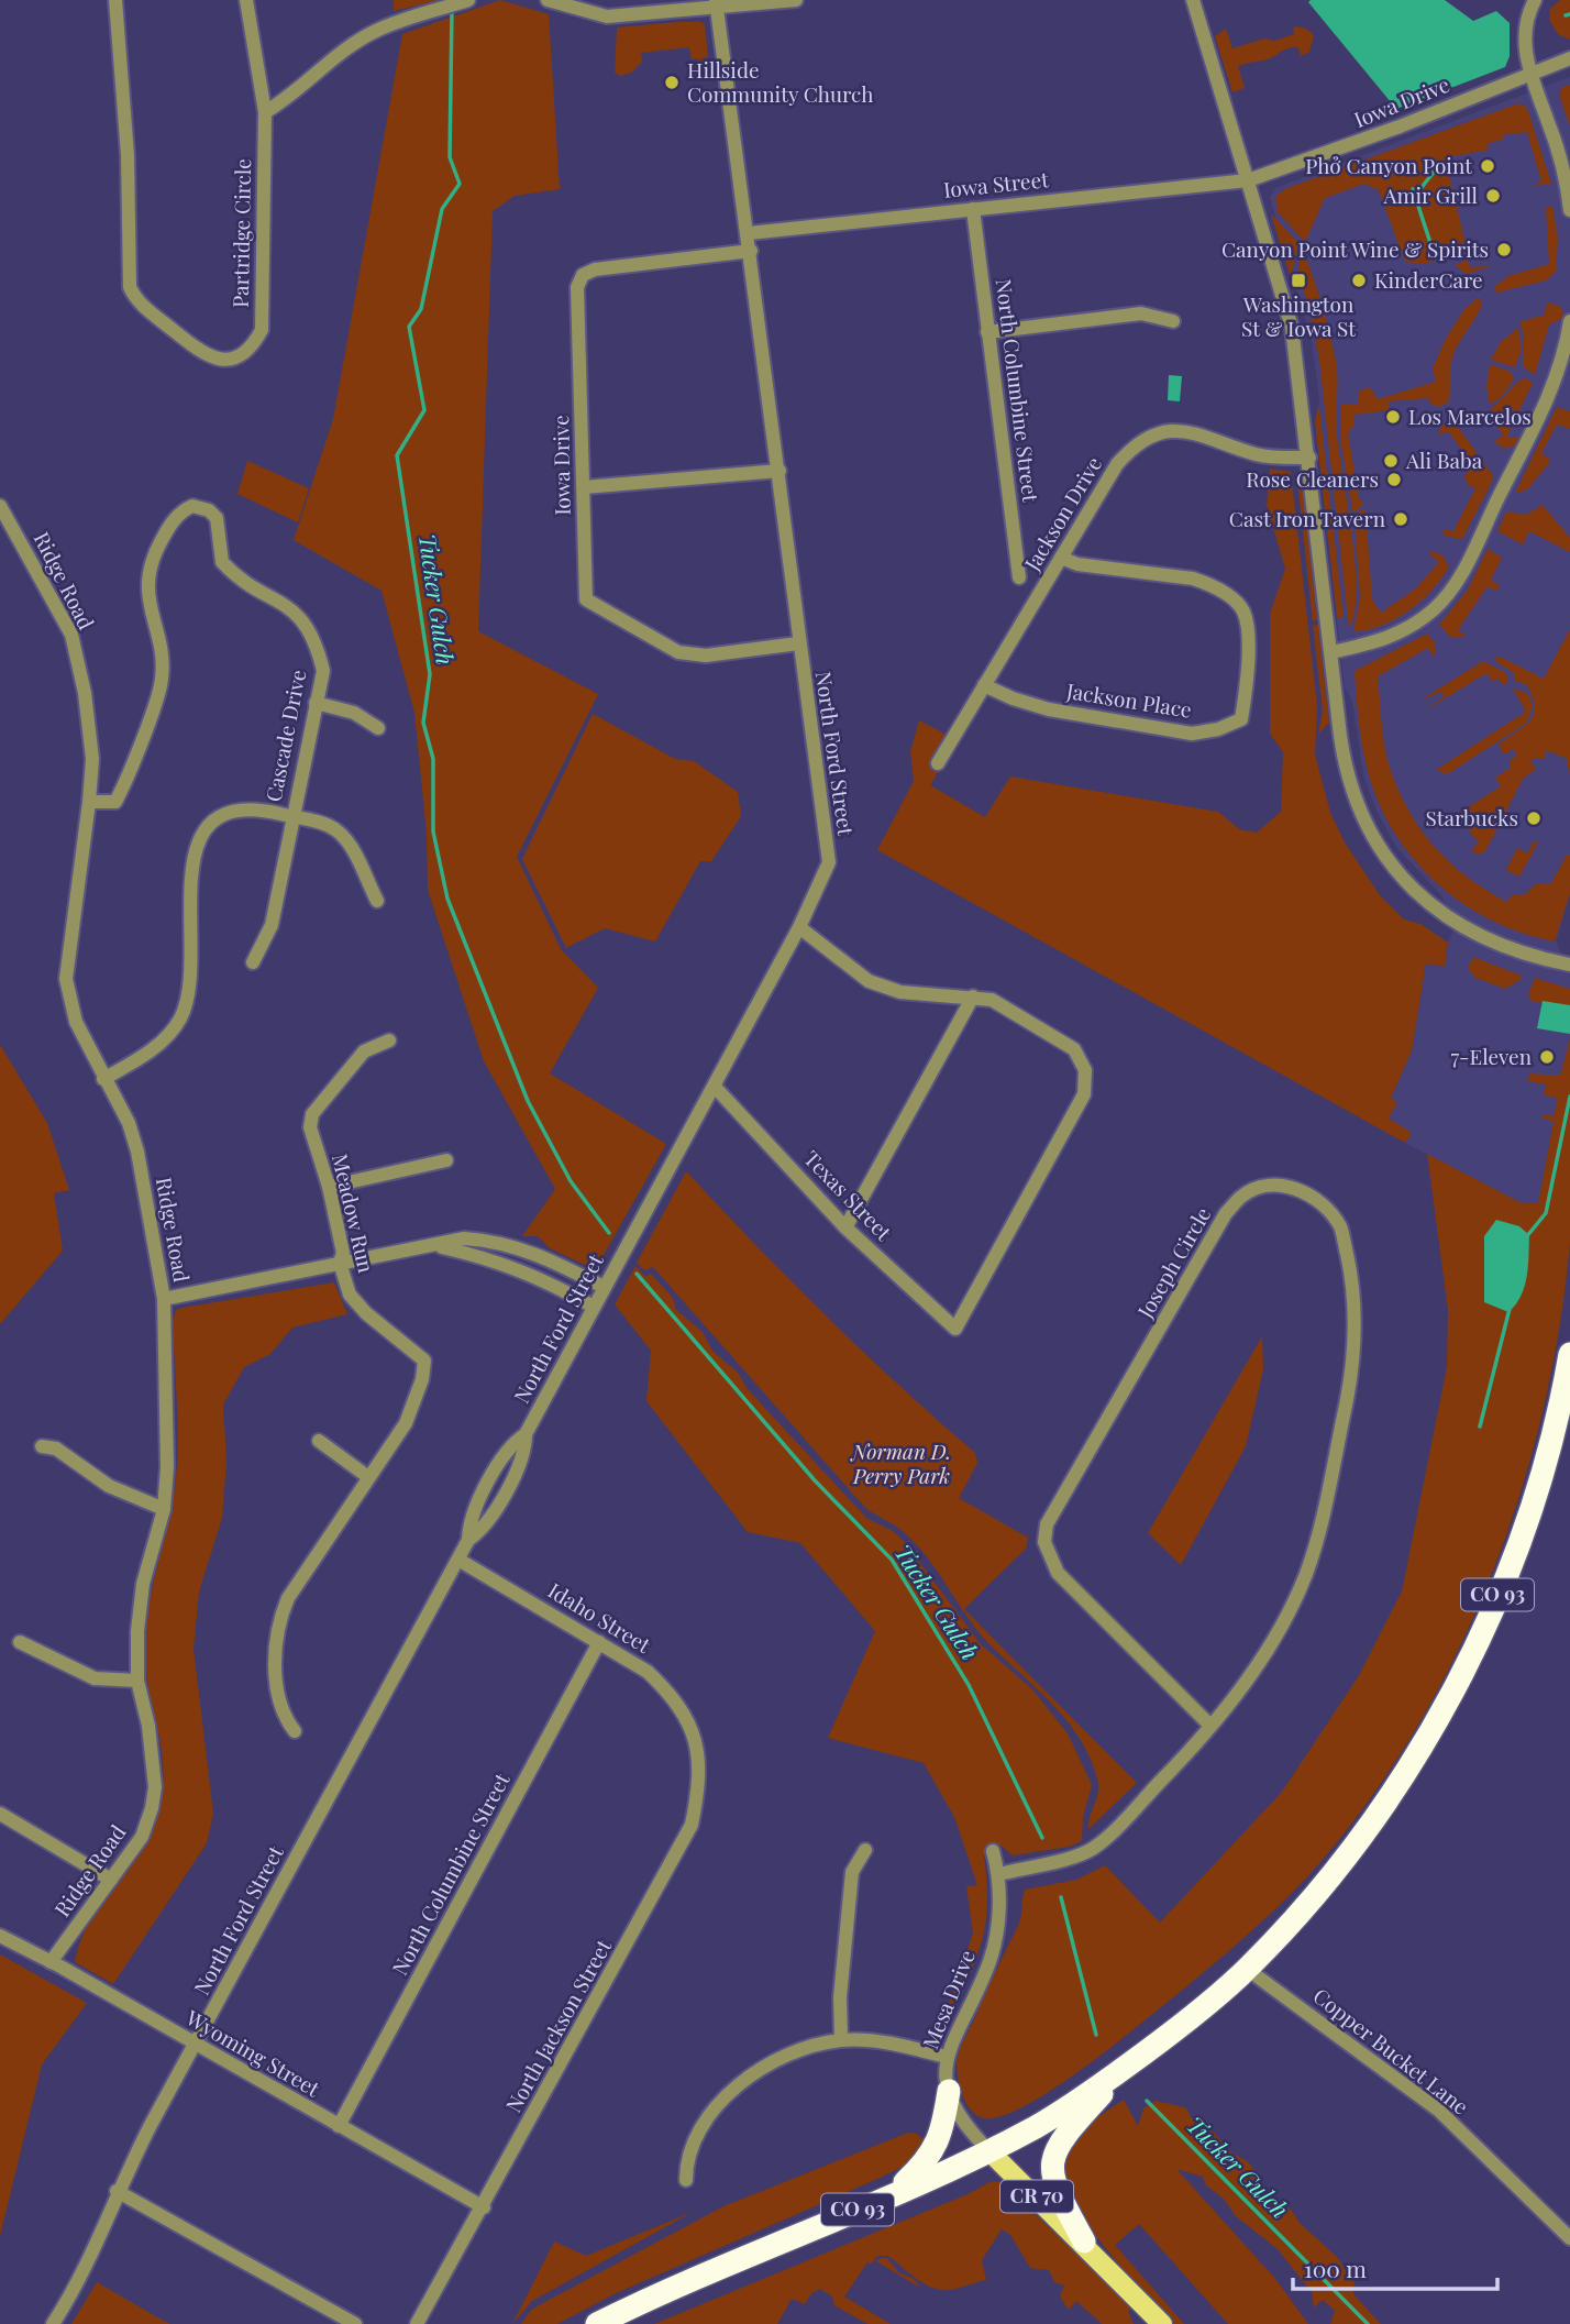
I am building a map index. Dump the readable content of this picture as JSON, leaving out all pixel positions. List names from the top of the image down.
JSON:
{
  "streets": {
    "highway": ["CO 93"],
    "main road": ["CR 70"],
    "street": [
      "Iowa Drive",
      "Iowa Street",
      "Partridge Circle",
      "North Columbine Street",
      "Jackson Drive",
      "Ridge Road",
      "Jackson Place",
      "Cascade Drive",
      "North Ford Street",
      "Texas Street",
      "Meadow Run",
      "Joseph Circle",
      "Idaho Street",
      "Mesa Drive",
      "North Jackson Street",
      "Copper Bucket Lane",
      "Wyoming Street"
    ]
  },
  "crossings": [
    ["Iowa Drive", "Iowa Street"],
    ["Iowa Drive", "North Ford Street"],
    ["Iowa Street", "North Columbine Street"],
    ["Iowa Street", "North Ford Street"],
    ["North Columbine Street", "Idaho Street"],
    ["North Columbine Street", "Wyoming Street"],
    ["Jackson Drive", "Jackson Place"],
    ["Ridge Road", "Cascade Drive"],
    ["Ridge Road", "Wyoming Street"],
    ["North Ford Street", "Texas Street"],
    ["North Ford Street", "Idaho Street"],
    ["North Ford Street", "Wyoming Street"],
    ["Joseph Circle", "Mesa Drive"],
    ["CO 93", "Mesa Drive"],
    ["CO 93", "Copper Bucket Lane"],
    ["CO 93", "CR 70"],
    ["Idaho Street", "North Jackson Street"],
    ["Mesa Drive", "CR 70"],
    ["North Jackson Street", "Wyoming Street"]
  ],
  "water": ["Tucker Gulch"],
  "parks": ["Norman D. Perry Park"],
  "places": {
    "other": [
      "Hillside Community Church",
      "Phở Canyon Point",
      "Amir Grill",
      "Canyon Point Wine & Spirits",
      "KinderCare",
      "Los Marcelos",
      "Ali Baba",
      "Rose Cleaners",
      "Cast Iron Tavern",
      "Starbucks",
      "7-Eleven"
    ],
    "transit": ["Washington St & Iowa St"]
  },
  "scale_bar": "100 m"
}
